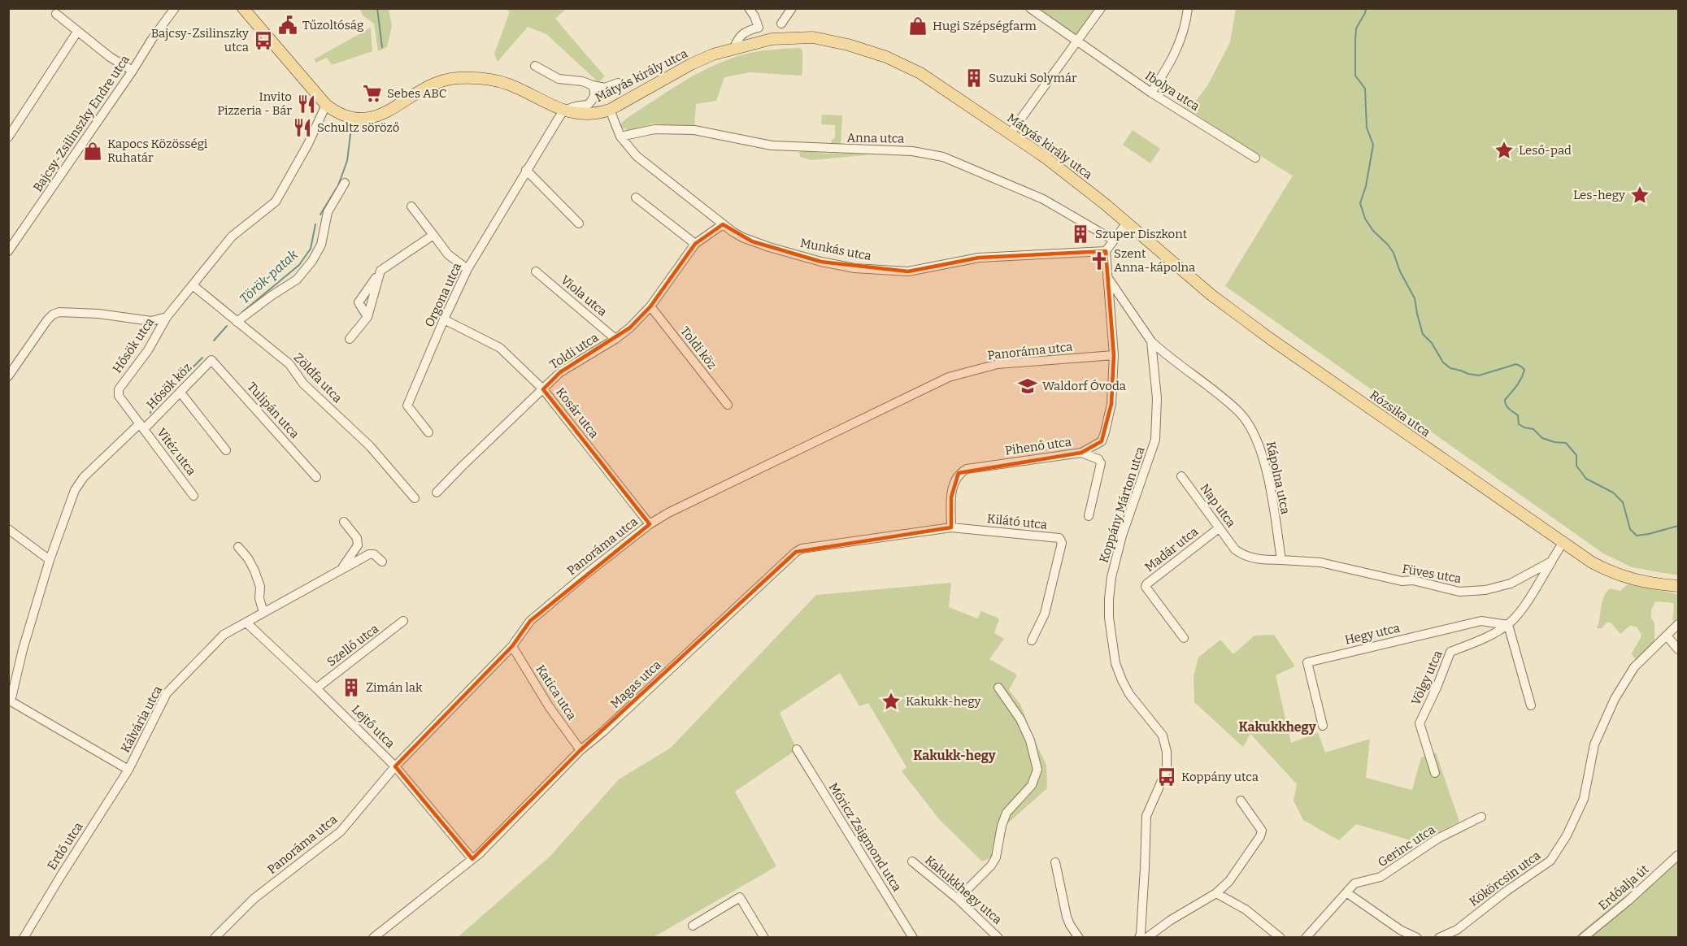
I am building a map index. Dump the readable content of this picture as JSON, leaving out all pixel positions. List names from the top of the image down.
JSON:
{
  "streets": {
    "main road": ["Mátyás király utca", "Rózsika utca"],
    "street": [
      "Ibolya utca",
      "Bajcsy-Zsilinszky Endre utca",
      "Anna utca",
      "Munkás utca",
      "Orgona utca",
      "Viola utca",
      "Hősök utca",
      "Toldi köz",
      "Toldi utca",
      "Panoráma utca",
      "Zöldfa utca",
      "Hősök köz",
      "Tulipán utca",
      "Kosár utca",
      "Pihenő utca",
      "Vitéz utca",
      "Kápolna utca",
      "Koppány Márton utca",
      "Nap utca",
      "Kilátó utca",
      "Madár utca",
      "Füves utca",
      "Hegy utca",
      "Szellő utca",
      "Völgy utca",
      "Magas utca",
      "Katica utca",
      "Kálvária utca",
      "Lejtő utca",
      "Móricz Zsigmond utca",
      "Erdő utca",
      "Gerinc utca",
      "Kökörcsin utca",
      "Erdőalja út",
      "Kakukkhegy utca"
    ]
  },
  "crossings": [
    ["Mátyás király utca", "Munkás utca"],
    ["Mátyás király utca", "Orgona utca"],
    ["Mátyás király utca", "Hősök utca"],
    ["Mátyás király utca", "Rózsika utca"],
    ["Anna utca", "Munkás utca"],
    ["Munkás utca", "Toldi utca"],
    ["Munkás utca", "Pihenő utca"],
    ["Orgona utca", "Kosár utca"],
    ["Viola utca", "Toldi utca"],
    ["Hősök utca", "Zöldfa utca"],
    ["Hősök utca", "Hősök köz"],
    ["Hősök utca", "Vitéz utca"],
    ["Toldi köz", "Toldi utca"],
    ["Toldi utca", "Kosár utca"],
    ["Panoráma utca", "Kosár utca"],
    ["Panoráma utca", "Pihenő utca"],
    ["Panoráma utca", "Katica utca"],
    ["Panoráma utca", "Lejtő utca"],
    ["Hősök köz", "Tulipán utca"],
    ["Hősök köz", "Vitéz utca"],
    ["Pihenő utca", "Koppány Márton utca"],
    ["Pihenő utca", "Kilátó utca"],
    ["Pihenő utca", "Magas utca"],
    ["Kápolna utca", "Koppány Márton utca"],
    ["Kápolna utca", "Nap utca"],
    ["Kápolna utca", "Füves utca"],
    ["Nap utca", "Madár utca"],
    ["Nap utca", "Füves utca"],
    ["Kilátó utca", "Magas utca"],
    ["Füves utca", "Völgy utca"],
    ["Hegy utca", "Völgy utca"],
    ["Szellő utca", "Lejtő utca"],
    ["Magas utca", "Katica utca"],
    ["Magas utca", "Lejtő utca"],
    ["Kálvária utca", "Lejtő utca"],
    ["Kálvária utca", "Erdő utca"]
  ],
  "districts": ["Kakukkhegy", "Kakukk-hegy"],
  "water": ["Török-patak"],
  "places": {
    "public building": ["Tűzoltóság"],
    "shop": ["Hugi Szépségfarm", "Kapocs Közösségi Ruhatár"],
    "bus stop": ["Bajcsy-Zsilinszky utca", "Koppány utca"],
    "building": ["Suzuki Solymár", "Szuper Diszkont", "Zimán lak"],
    "supermarket": ["Sebes ABC"],
    "restaurant": ["Invito Pizzeria - Bár", "Schultz söröző"],
    "place": ["Leső-pad", "Les-hegy", "Kakukk-hegy"],
    "church": ["Szent Anna-kápolna"],
    "school or university": ["Waldorf Óvoda"]
  }
}
